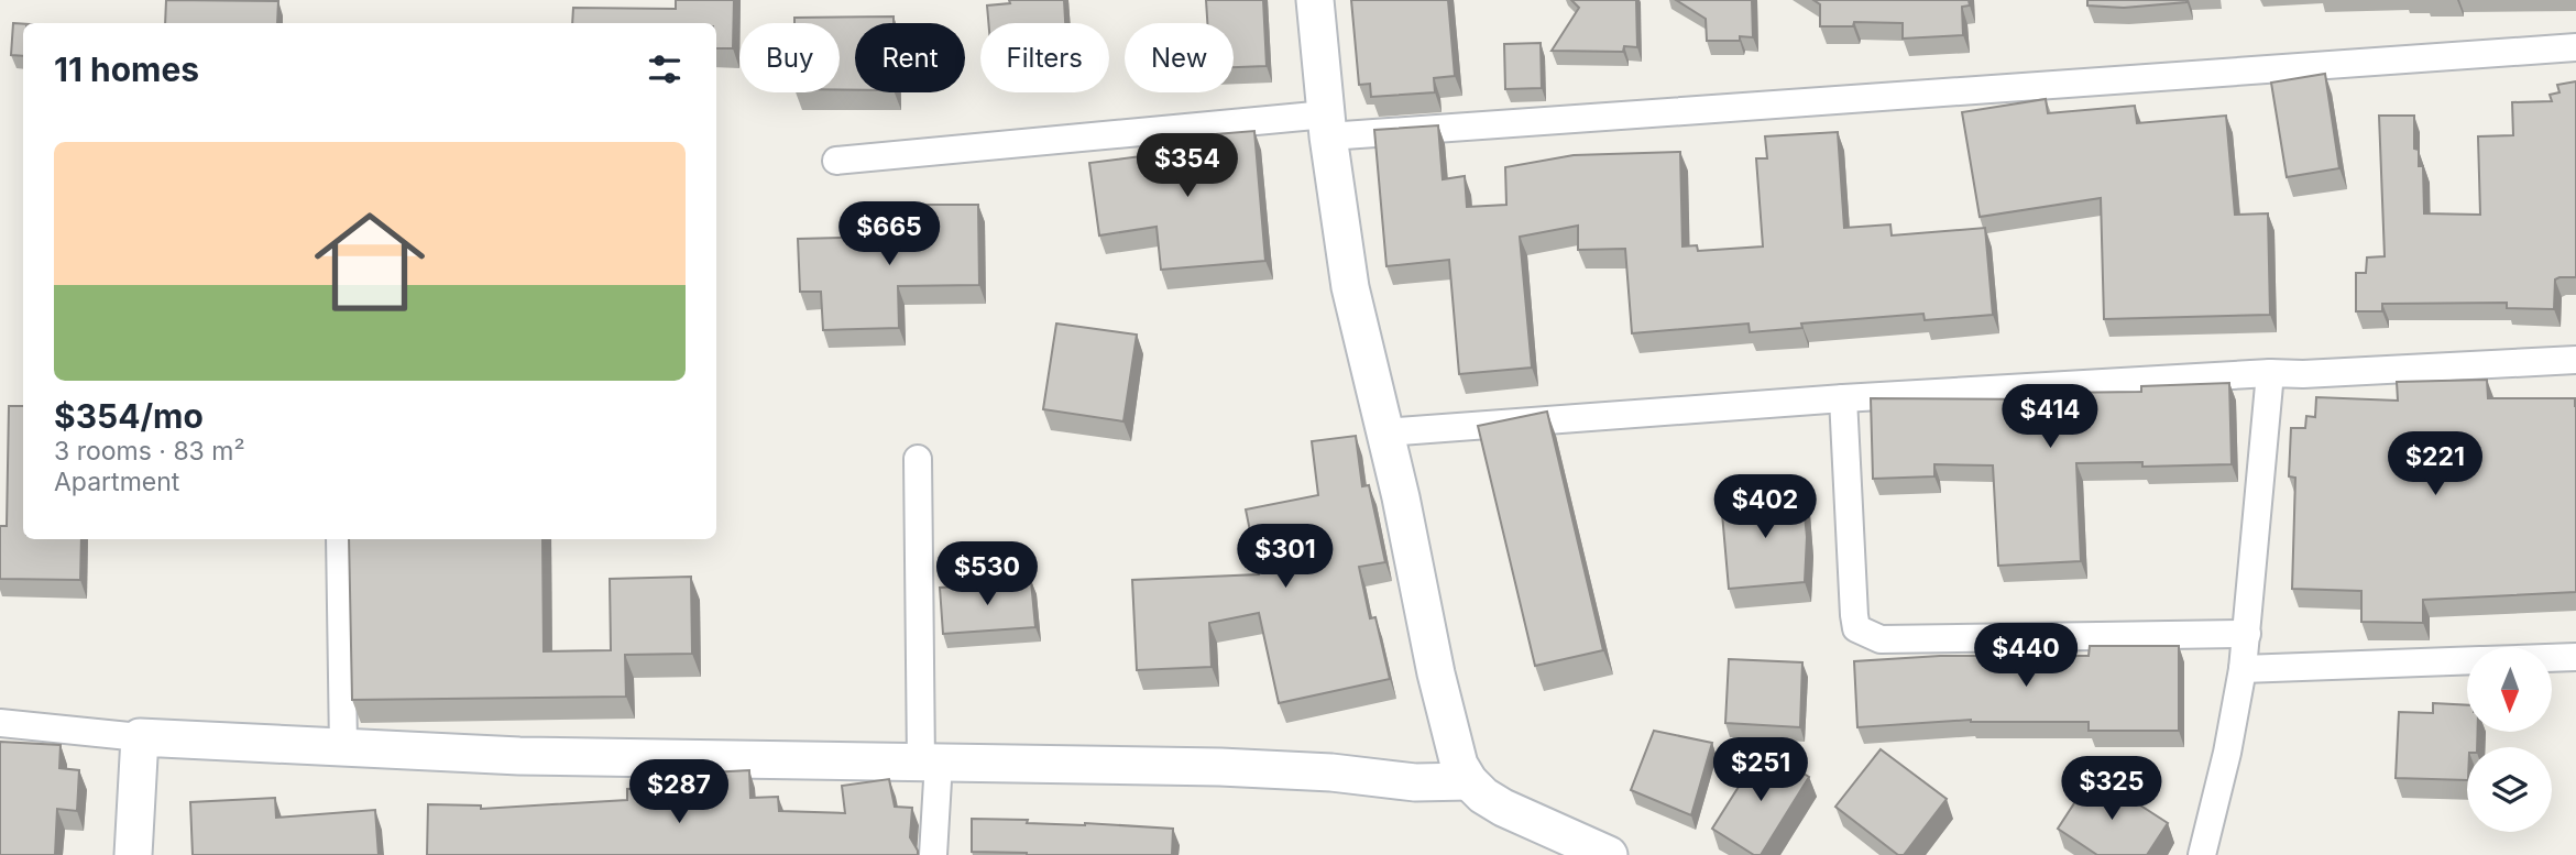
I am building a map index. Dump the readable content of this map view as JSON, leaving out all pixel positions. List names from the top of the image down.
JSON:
{
  "north": "bottom",
  "page": {
    "chip": [
      "Buy",
      "Rent",
      "Filters",
      "New"
    ],
    "heading": "11 homes",
    "list": [
      {
        "name": "$354/mo",
        "note": "3 rooms · 83 m² · Apartment"
      }
    ],
    "price": [
      "$354",
      "$665",
      "$414",
      "$221",
      "$402",
      "$301",
      "$530",
      "$440",
      "$251",
      "$325",
      "$287"
    ]
  }
}
